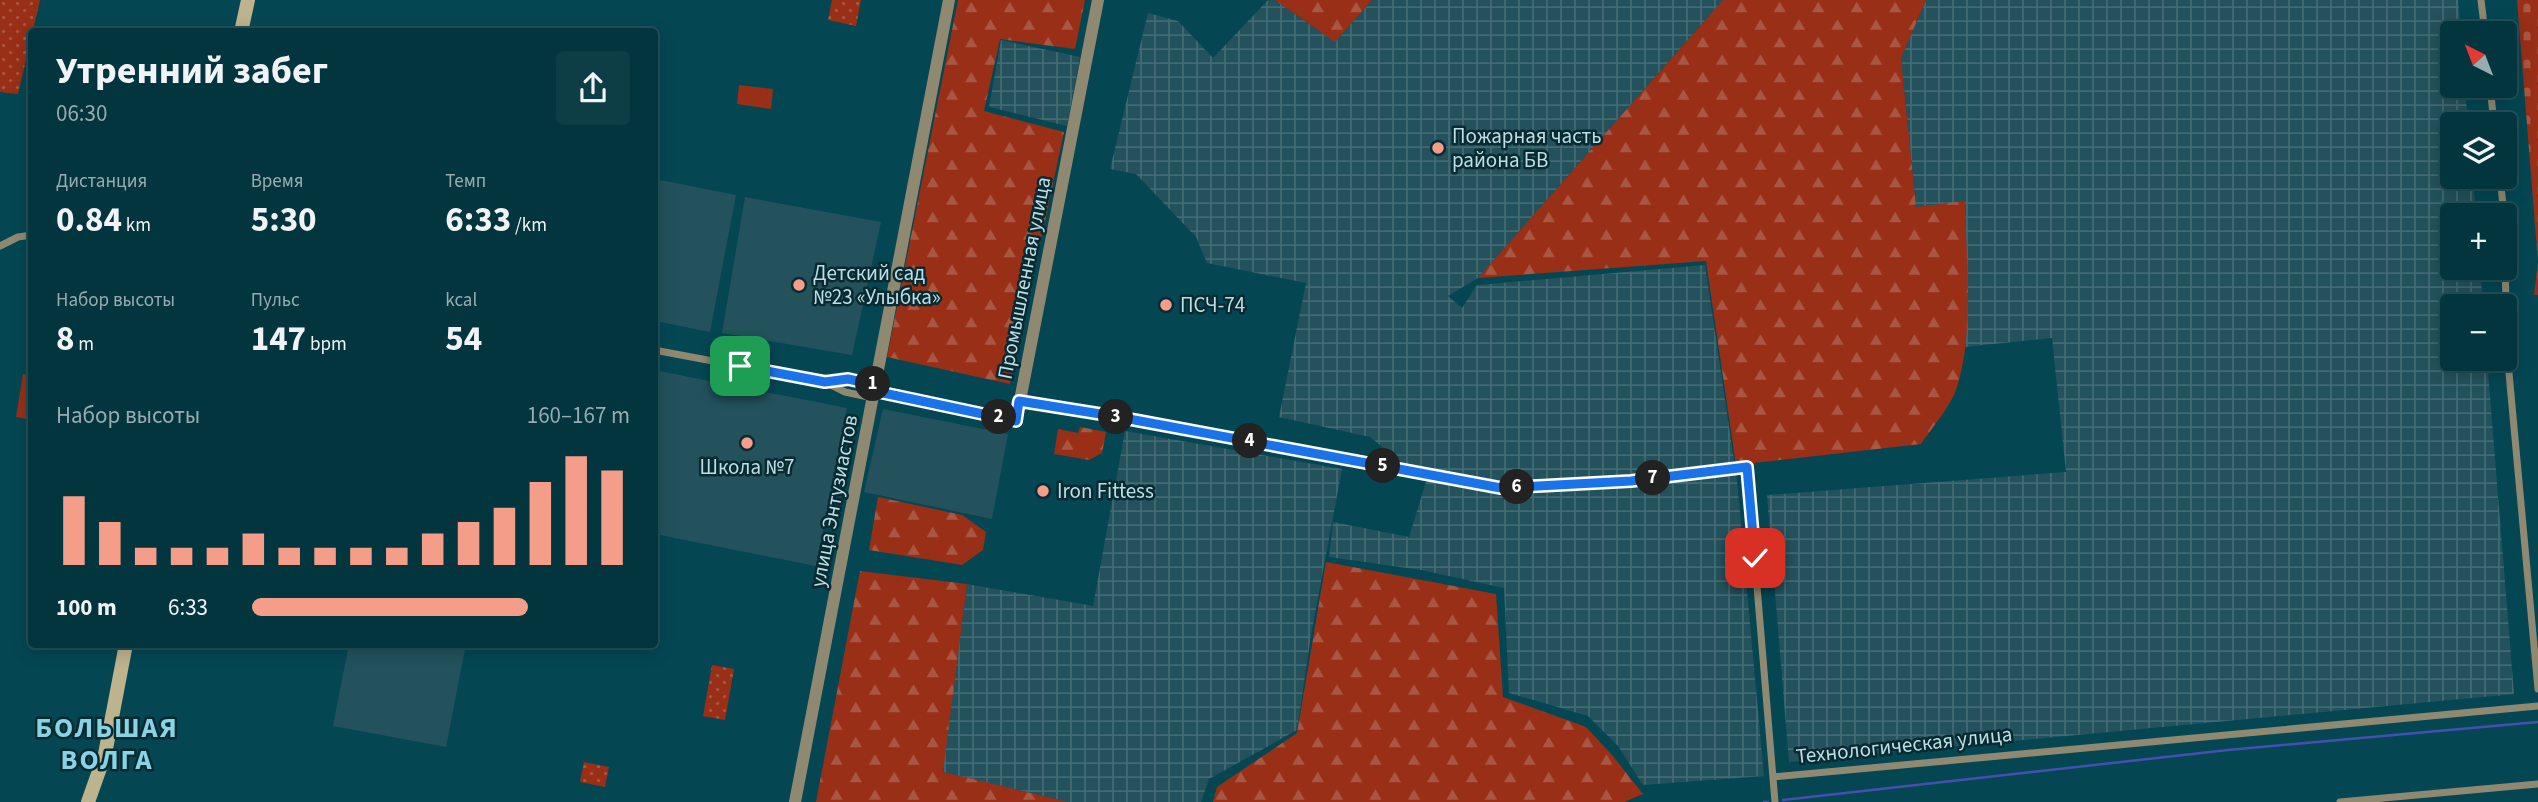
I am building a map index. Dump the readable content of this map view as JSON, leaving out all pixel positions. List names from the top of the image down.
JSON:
{
  "streets": {
    "street": ["Промышленная улица", "улица Энтузиастов", "Технологическая улица"]
  },
  "crossings": [
    ["Промышленная улица", "улица Энтузиастов"],
    ["Промышленная улица", "Технологическая улица"]
  ],
  "districts": ["БОЛЬШАЯ ВОЛГА"],
  "places": [
    "Пожарная часть района БВ",
    "Детский сад №23 «Улыбка»",
    "ПСЧ-74",
    "Школа №7",
    "Iron Fittess"
  ],
  "north": "top left",
  "page": {
    "map_buttons": ["+", "−"],
    "heading": ["Утренний забег", "06:30"],
    "stats": [
      ["Дистанция", "0.84 km"],
      ["Время", "5:30"],
      ["Темп", "6:33 /km"],
      ["Набор высоты", "8 m"],
      ["Пульс", "147 bpm"],
      ["kcal", "54"]
    ],
    "pins": [
      "1",
      "2",
      "3",
      "4",
      "5",
      "7",
      "6"
    ],
    "chart": ["Набор высоты", "160–167 m"],
    "list": [
      {
        "name": "100 m",
        "note": "6:33"
      }
    ]
  }
}
